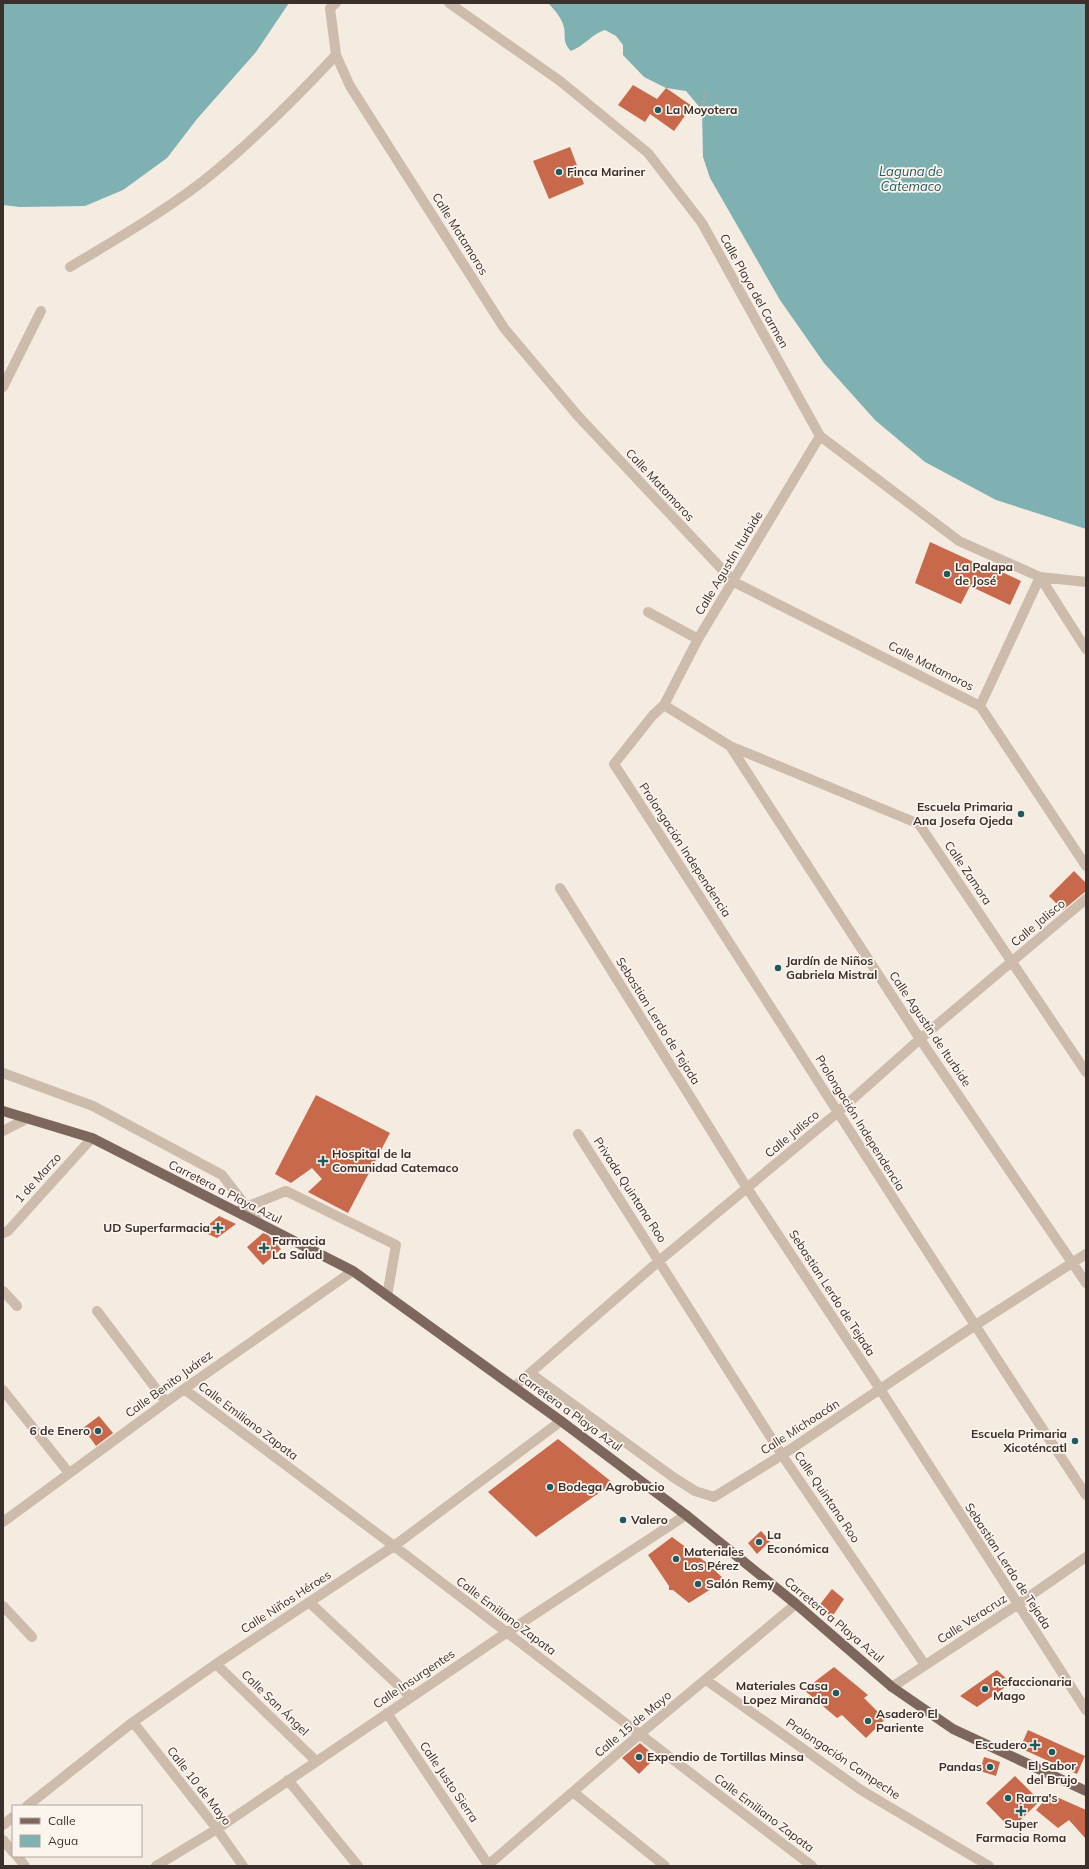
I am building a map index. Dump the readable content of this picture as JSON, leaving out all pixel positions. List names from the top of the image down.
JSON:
{
  "streets": {
    "main road": ["Carretera a Playa Azul"],
    "street": [
      "Calle Matamoros",
      "Calle Playa del Carmen",
      "Calle Agustín Iturbide",
      "Prolongación Independencia",
      "Calle Zamora",
      "Calle Jalisco",
      "Sebastian Lerdo de Tejada",
      "Calle Agustín de Iturbide",
      "1 de Marzo",
      "Privada Quintana Roo",
      "Calle Benito Juárez",
      "Calle Emiliano Zapata",
      "Calle Michoacán",
      "Calle Quintana Roo",
      "Calle Niños Héroes",
      "Calle Veracruz",
      "Calle Insurgentes",
      "Calle San Ángel",
      "Calle 15 de Mayo",
      "Prolongación Campeche",
      "Calle Justo Sierra",
      "Calle 10 de Mayo"
    ]
  },
  "crossings": [
    ["Calle Matamoros", "Calle Agustín Iturbide"],
    ["Calle Playa del Carmen", "Calle Agustín Iturbide"],
    ["Calle Agustín Iturbide", "Prolongación Independencia"],
    ["Calle Agustín Iturbide", "Calle Zamora"],
    ["Prolongación Independencia", "Calle Jalisco"],
    ["Prolongación Independencia", "Calle Michoacán"],
    ["Calle Zamora", "Calle Jalisco"],
    ["Calle Zamora", "Calle Agustín de Iturbide"],
    ["Calle Jalisco", "Sebastian Lerdo de Tejada"],
    ["Calle Jalisco", "Calle Agustín de Iturbide"],
    ["Calle Jalisco", "Privada Quintana Roo"],
    ["Calle Jalisco", "Carretera a Playa Azul"],
    ["Calle Jalisco", "Calle Michoacán"],
    ["Calle Jalisco", "Calle Quintana Roo"],
    ["Sebastian Lerdo de Tejada", "Calle Michoacán"],
    ["Sebastian Lerdo de Tejada", "Calle Veracruz"],
    ["Calle Agustín de Iturbide", "Calle Michoacán"],
    ["1 de Marzo", "Carretera a Playa Azul"],
    ["Privada Quintana Roo", "Calle Quintana Roo"],
    ["Carretera a Playa Azul", "Calle Benito Juárez"],
    ["Carretera a Playa Azul", "Calle Niños Héroes"],
    ["Carretera a Playa Azul", "Calle Veracruz"],
    ["Carretera a Playa Azul", "Calle Insurgentes"],
    ["Carretera a Playa Azul", "Calle 15 de Mayo"],
    ["Calle Benito Juárez", "Calle Emiliano Zapata"],
    ["Calle Emiliano Zapata", "Calle Niños Héroes"],
    ["Calle Emiliano Zapata", "Calle Insurgentes"],
    ["Calle Emiliano Zapata", "Calle 15 de Mayo"],
    ["Calle Michoacán", "Calle Quintana Roo"],
    ["Calle Quintana Roo", "Calle Veracruz"],
    ["Calle Niños Héroes", "Calle San Ángel"],
    ["Calle Niños Héroes", "Calle 10 de Mayo"],
    ["Calle Insurgentes", "Calle San Ángel"],
    ["Calle Insurgentes", "Calle Justo Sierra"],
    ["Calle Insurgentes", "Calle 10 de Mayo"],
    ["Calle 15 de Mayo", "Prolongación Campeche"],
    ["Calle 15 de Mayo", "Calle Justo Sierra"]
  ],
  "water": ["Laguna de Catemaco"],
  "places": {
    "other": [
      "La Moyotera",
      "Finca Mariner",
      "La Palapa de José",
      "Escuela Primaria Ana Josefa Ojeda",
      "Jardín de Niños Gabriela Mistral",
      "6 de Enero",
      "Escuela Primaria Xicoténcatl",
      "Bodega Agrobucio",
      "Valero",
      "La Económica",
      "Materiales Los Pérez",
      "Salón Remy",
      "Refaccionaria Mago",
      "Materiales Casa Lopez Miranda",
      "Asadero El Pariente",
      "El Sabor del Brujo",
      "Expendio de Tortillas Minsa",
      "Pandas",
      "Rarra's"
    ],
    "health": [
      "Hospital de la Comunidad Catemaco",
      "UD Superfarmacia",
      "Farmacia La Salud",
      "Escudero",
      "Super Farmacia Roma"
    ]
  },
  "legend": ["Calle", "Agua"]
}
